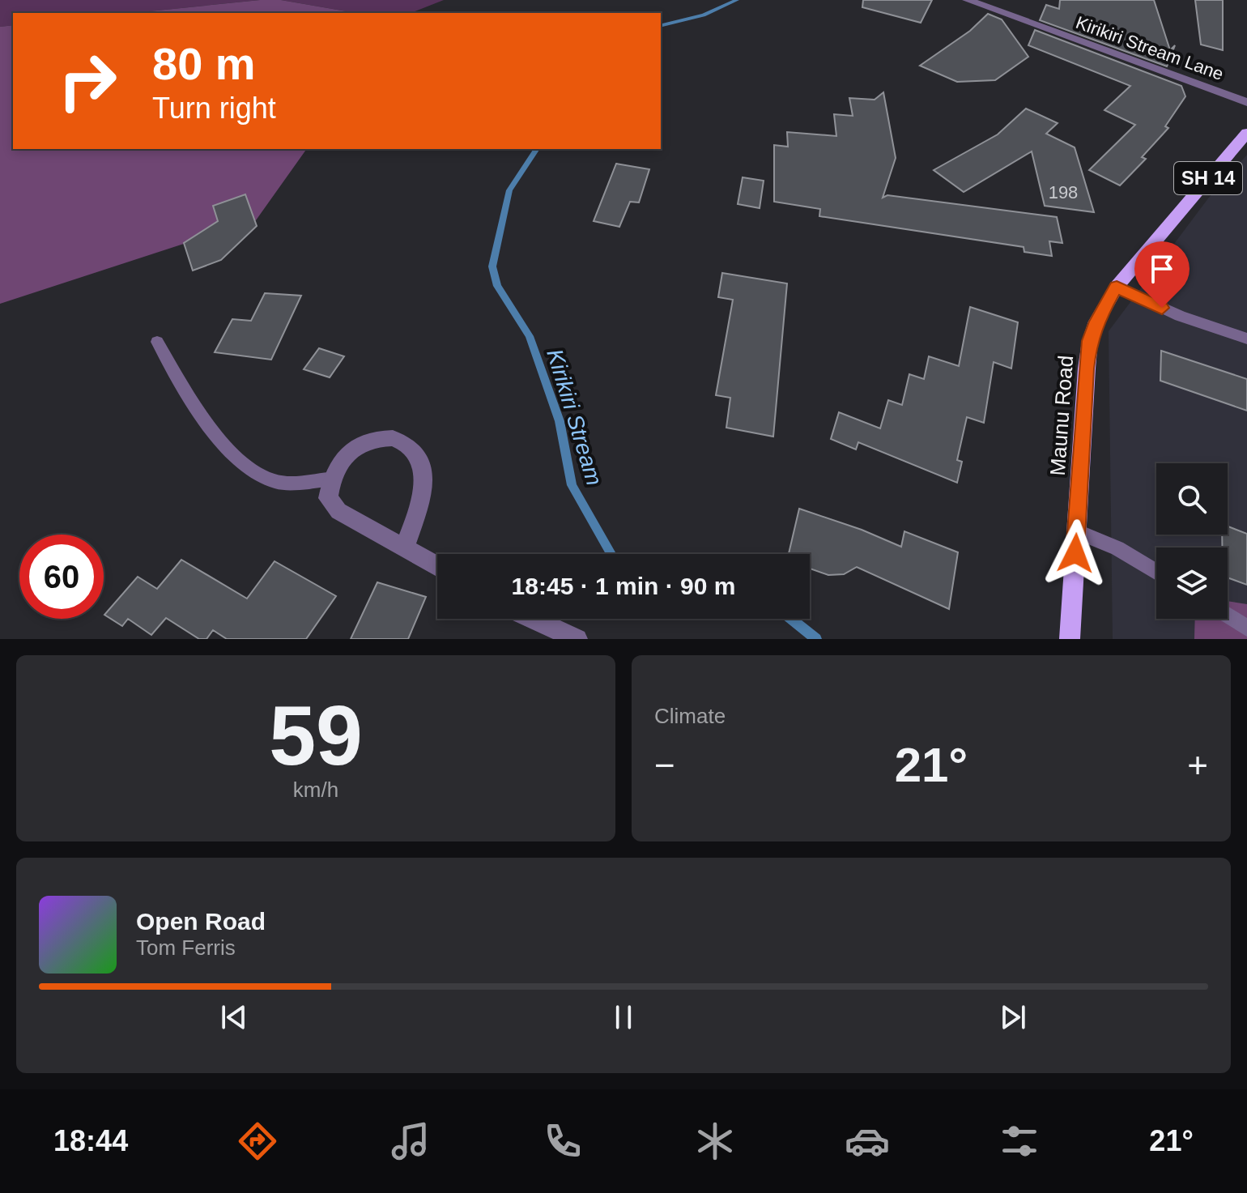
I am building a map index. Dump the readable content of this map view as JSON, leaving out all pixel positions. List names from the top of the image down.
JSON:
{
  "streets": {
    "main road": ["SH 14", "Maunu Road"],
    "street": ["Kirikiri Stream Lane"]
  },
  "water": ["Kirikiri Stream"],
  "house_numbers": ["198"],
  "page": {
    "turn": ["80 m", "Turn right"],
    "limit": "60",
    "trip": "18:45 · 1 min · 90 m",
    "tile": [
      ["59", "km/h"],
      "Climate"
    ],
    "heat": ["−", "21°", "+"],
    "song": ["Open Road", "Tom Ferris"],
    "tabs": ["18:44", "21°"]
  }
}
